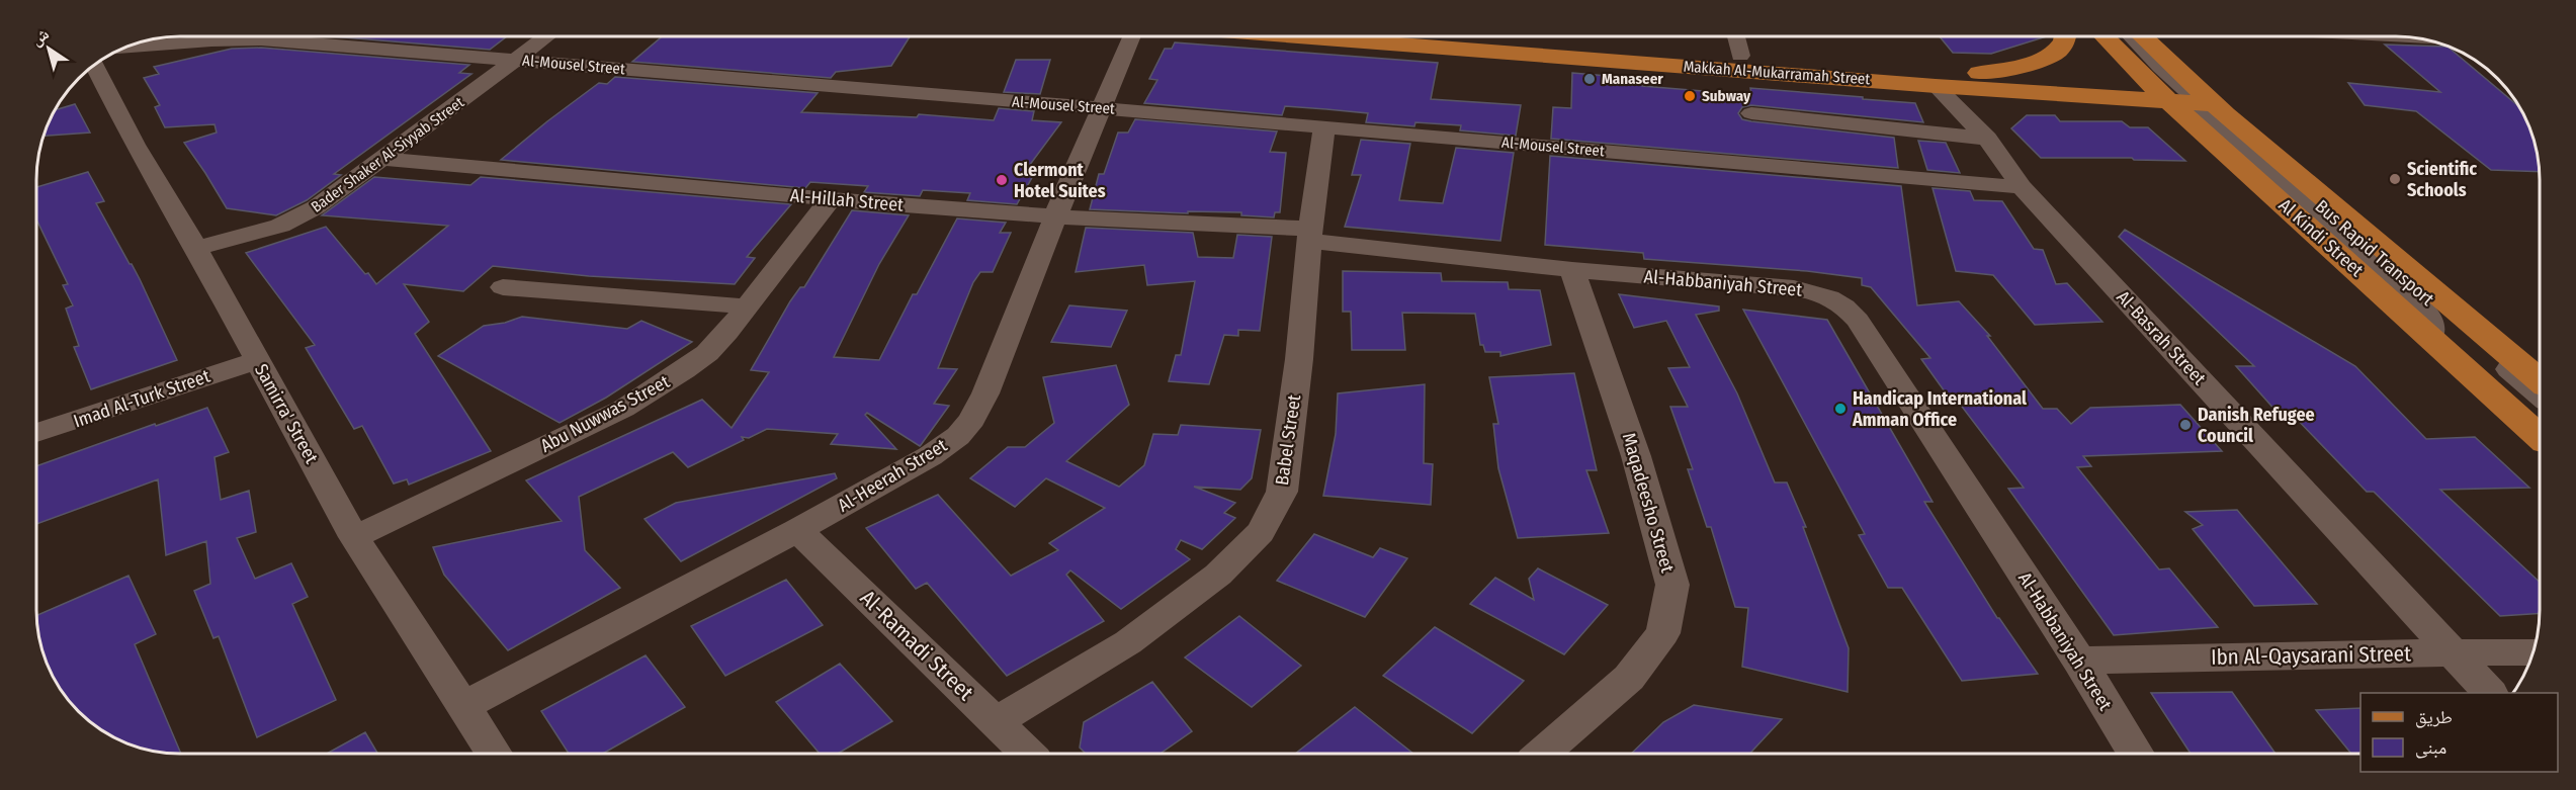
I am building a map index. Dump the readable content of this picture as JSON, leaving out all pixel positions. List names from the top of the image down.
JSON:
{
  "streets": {
    "main road": ["Makkah Al-Mukarramah Street", "Al Kindi Street"],
    "street": [
      "Al-Mousel Street",
      "Bader Shaker Al-Siyyab Street",
      "Al-Hillah Street",
      "Bus Rapid Transport",
      "Al-Habbaniyah Street",
      "Al-Basrah Street",
      "Imad Al-Turk Street",
      "Samirra' Street",
      "Abu Nuwwas Street",
      "Babel Street",
      "Al-Heerah Street",
      "Maqadeesho Street",
      "Al-Ramadi Street",
      "Ibn Al-Qaysarani Street"
    ]
  },
  "crossings": [
    ["Al-Mousel Street", "Bader Shaker Al-Siyyab Street"],
    ["Al-Mousel Street", "Al-Basrah Street"],
    ["Al-Mousel Street", "Babel Street"],
    ["Al-Mousel Street", "Al-Heerah Street"],
    ["Makkah Al-Mukarramah Street", "Al Kindi Street"],
    ["Makkah Al-Mukarramah Street", "Bus Rapid Transport"],
    ["Makkah Al-Mukarramah Street", "Al-Basrah Street"],
    ["Bader Shaker Al-Siyyab Street", "Al-Hillah Street"],
    ["Bader Shaker Al-Siyyab Street", "Samirra' Street"],
    ["Al-Hillah Street", "Al-Habbaniyah Street"],
    ["Al-Hillah Street", "Abu Nuwwas Street"],
    ["Al-Hillah Street", "Babel Street"],
    ["Al-Hillah Street", "Al-Heerah Street"],
    ["Al Kindi Street", "Bus Rapid Transport"],
    ["Al-Habbaniyah Street", "Babel Street"],
    ["Al-Habbaniyah Street", "Maqadeesho Street"],
    ["Al-Habbaniyah Street", "Ibn Al-Qaysarani Street"],
    ["Al-Basrah Street", "Ibn Al-Qaysarani Street"],
    ["Imad Al-Turk Street", "Samirra' Street"],
    ["Samirra' Street", "Abu Nuwwas Street"],
    ["Samirra' Street", "Al-Heerah Street"],
    ["Babel Street", "Al-Ramadi Street"],
    ["Al-Heerah Street", "Al-Ramadi Street"]
  ],
  "places": [
    "Manaseer",
    "Subway",
    "Scientific Schools",
    "Clermont Hotel Suites",
    "Handicap International Amman Office",
    "Danish Refugee Council"
  ],
  "legend": ["طريق", "مبنى"],
  "north": "top left"
}
